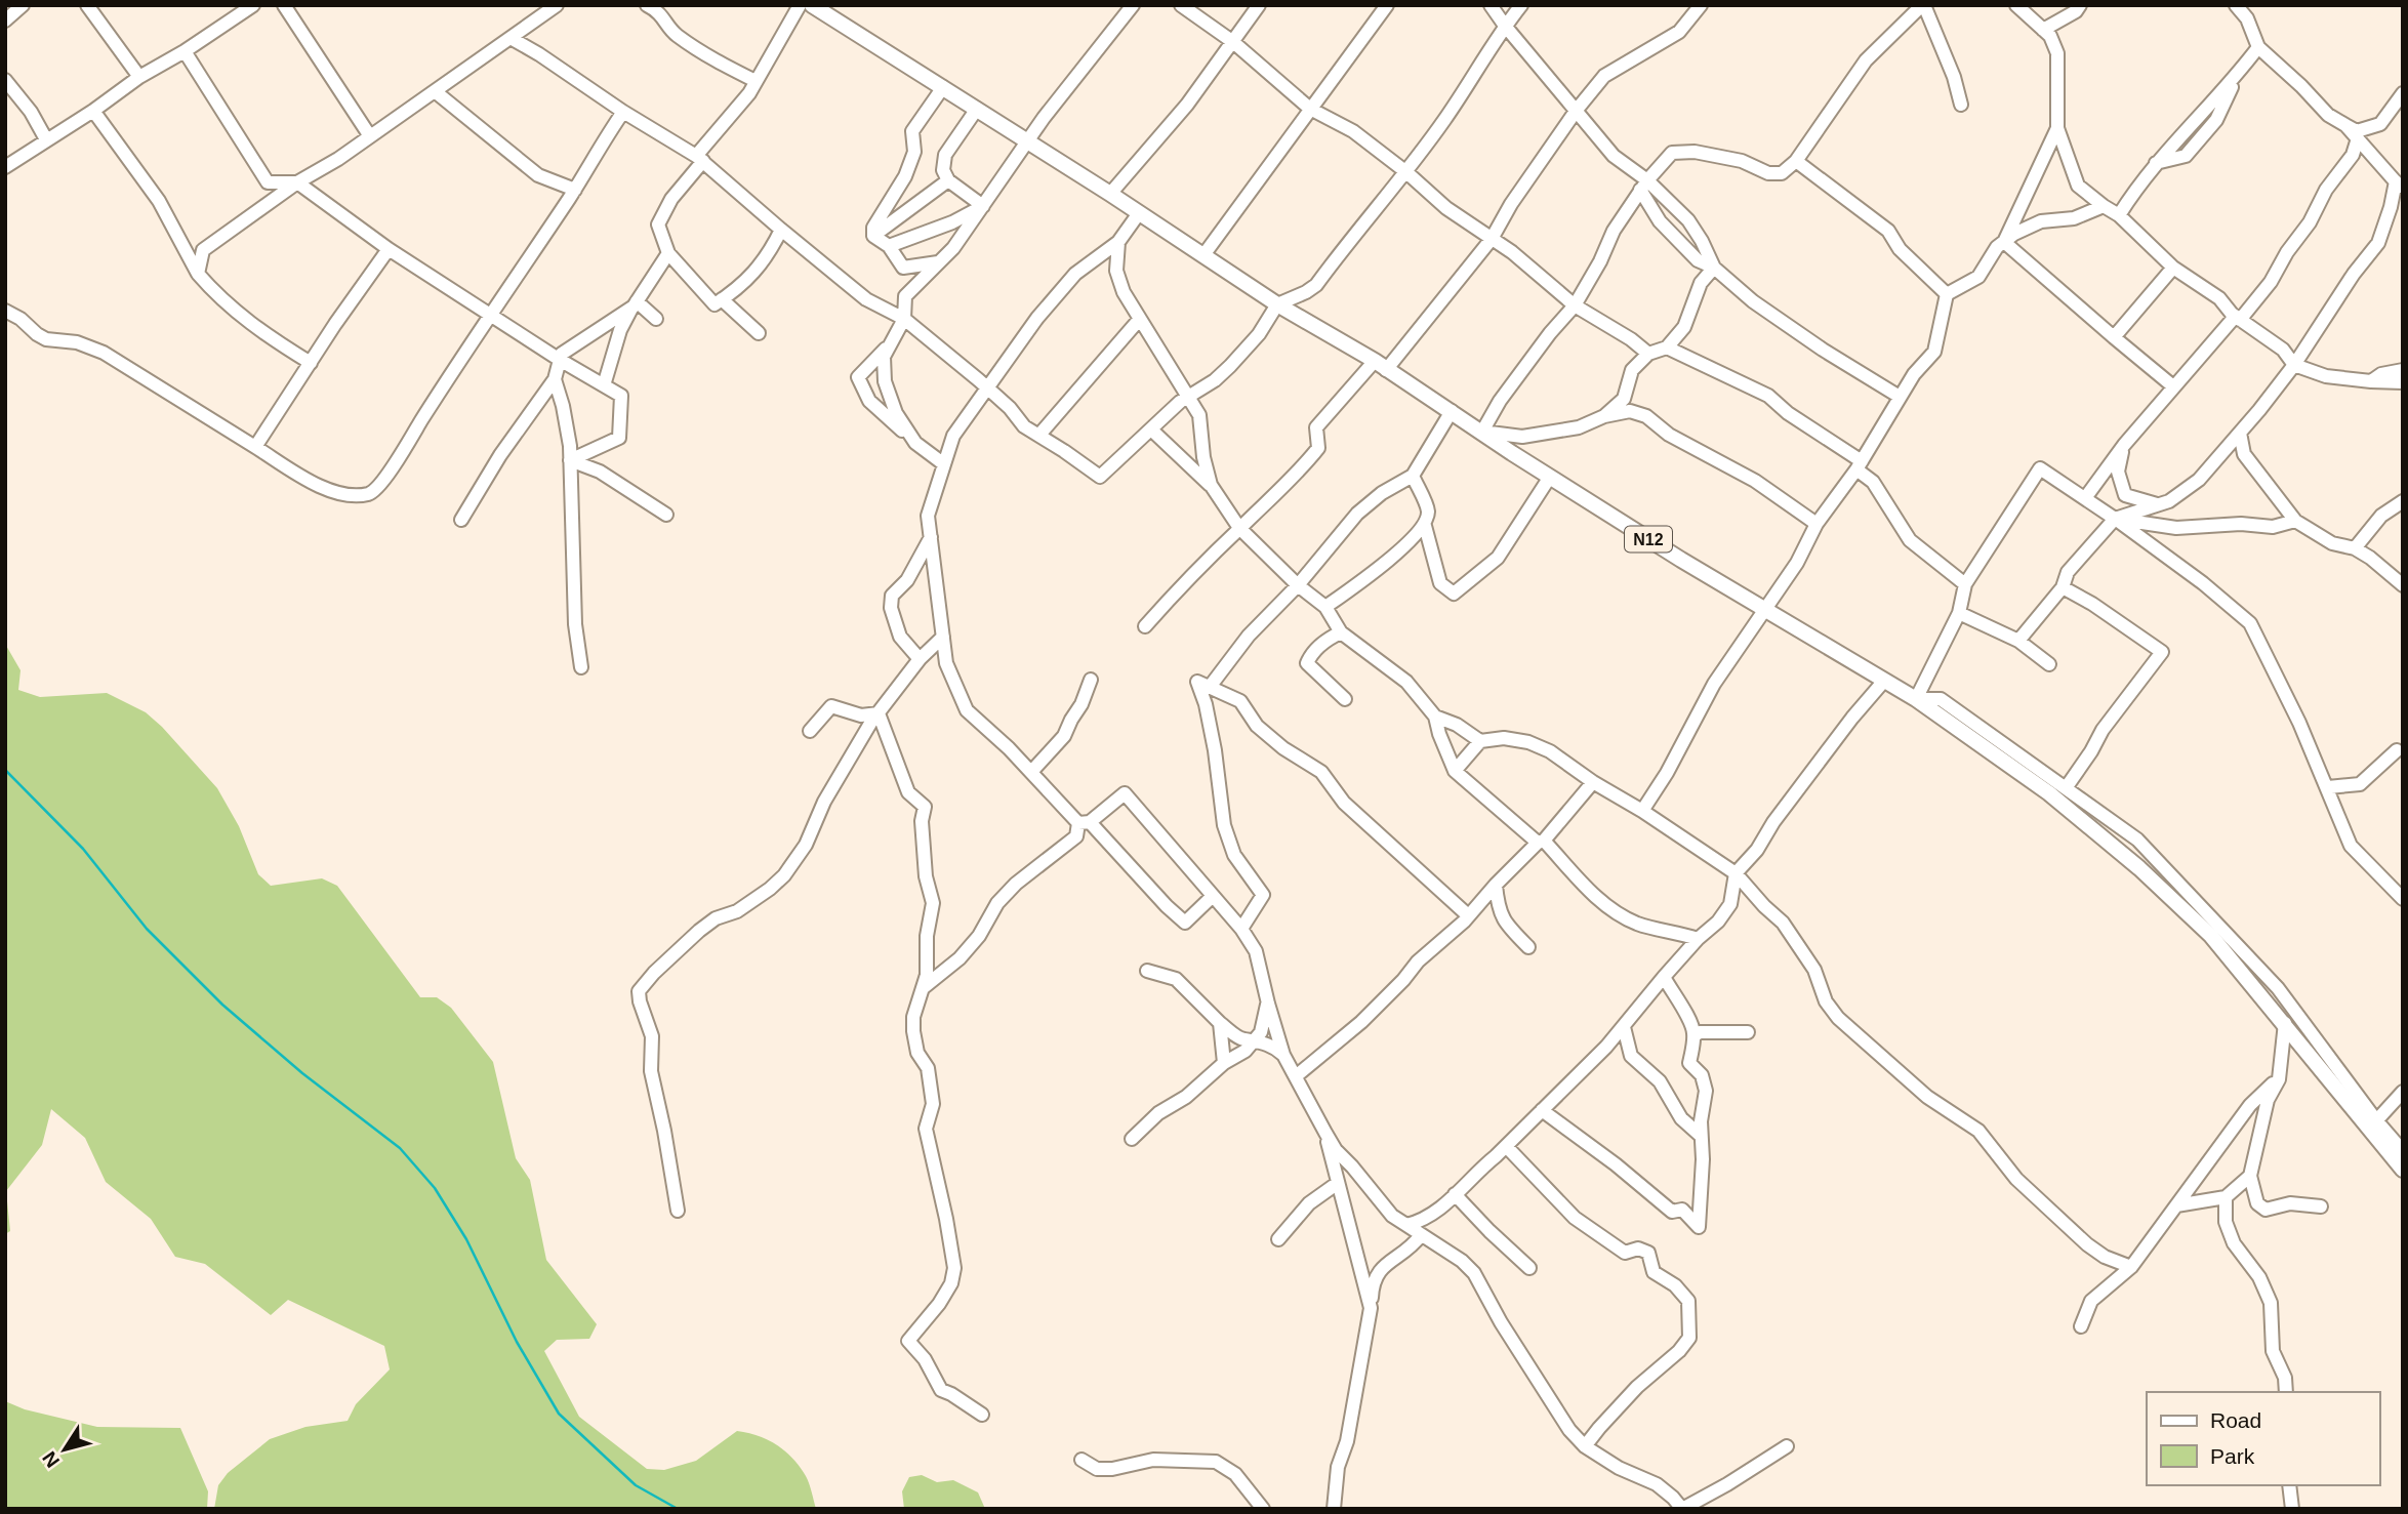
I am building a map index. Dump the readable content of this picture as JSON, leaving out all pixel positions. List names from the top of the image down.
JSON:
{
  "streets": {
    "main road": ["N12"]
  },
  "legend": ["Road", "Park"],
  "north": "bottom left"
}
